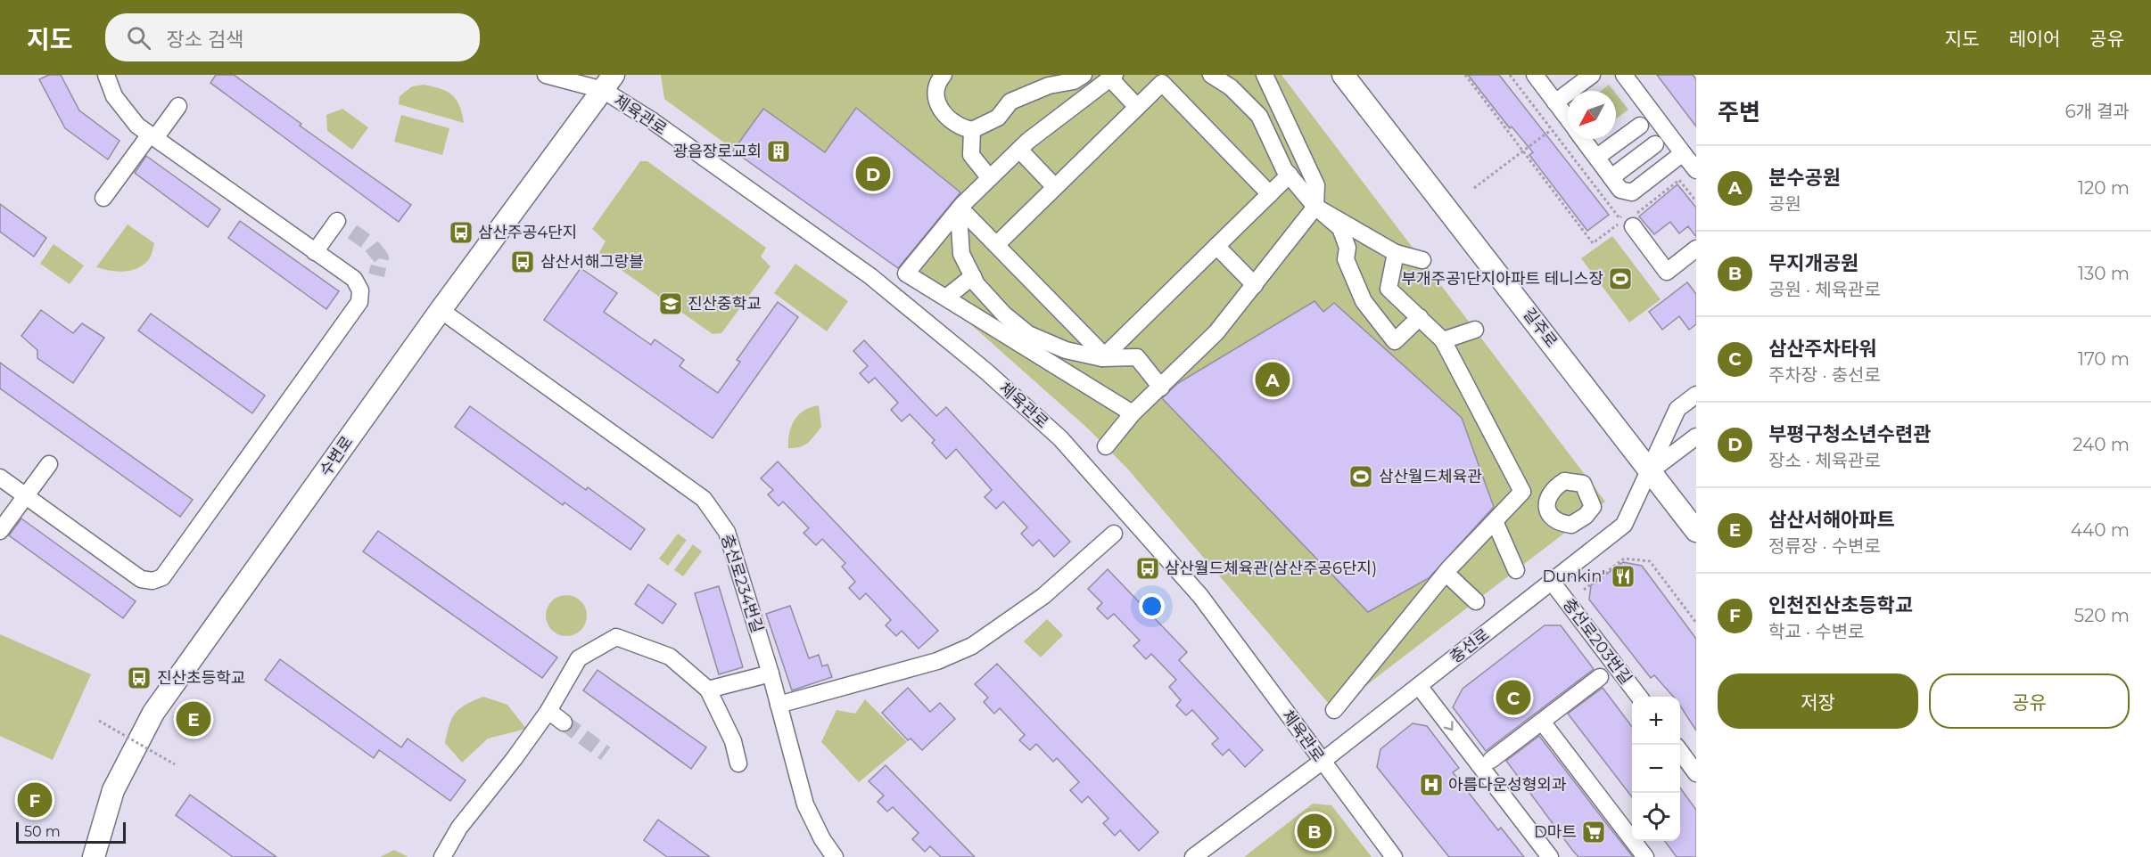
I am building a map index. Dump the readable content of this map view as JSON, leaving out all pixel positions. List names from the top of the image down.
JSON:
{
  "streets": {
    "main road": ["길주로", "수변로"],
    "street": [
      "체육관로",
      "충선로234번길",
      "충선로203번길",
      "충선로"
    ]
  },
  "crossings": [
    ["체육관로", "수변로"],
    ["체육관로", "충선로"],
    ["길주로", "충선로"],
    ["수변로", "충선로234번길"],
    ["충선로203번길", "충선로"]
  ],
  "places": {
    "building": ["광음장로교회"],
    "bus stop": [
      "삼산주공4단지",
      "삼산서해그랑블",
      "삼산월드체육관(삼산주공6단지)",
      "진산초등학교"
    ],
    "sports": ["부개주공1단지아파트 테니스장", "삼산월드체육관"],
    "school or university": ["진산중학교"],
    "restaurant": ["Dunkin'"],
    "hospital": ["아름다운성형외과"],
    "supermarket": ["D마트"]
  },
  "scale_bar": "50 m",
  "north": "bottom left",
  "page": {
    "header": "지도",
    "search": "장소 검색",
    "nav": ["지도", "레이어", "공유"],
    "heading": ["주변", "6개 결과"],
    "list": [
      {
        "mark": "A",
        "name": "분수공원",
        "note": "공원",
        "value": "120 m"
      },
      {
        "mark": "B",
        "name": "무지개공원",
        "note": "공원 · 체육관로",
        "value": "130 m"
      },
      {
        "mark": "C",
        "name": "삼산주차타워",
        "note": "주차장 · 충선로",
        "value": "170 m"
      },
      {
        "mark": "D",
        "name": "부평구청소년수련관",
        "note": "장소 · 체육관로",
        "value": "240 m"
      },
      {
        "mark": "E",
        "name": "삼산서해아파트",
        "note": "정류장 · 수변로",
        "value": "440 m"
      },
      {
        "mark": "F",
        "name": "인천진산초등학교",
        "note": "학교 · 수변로",
        "value": "520 m"
      }
    ],
    "pins": [
      "D",
      "A",
      "C",
      "E",
      "F",
      "B"
    ],
    "buttons": ["저장", "공유"],
    "map_buttons": ["+", "−"],
    "scale": "50 m"
  }
}
